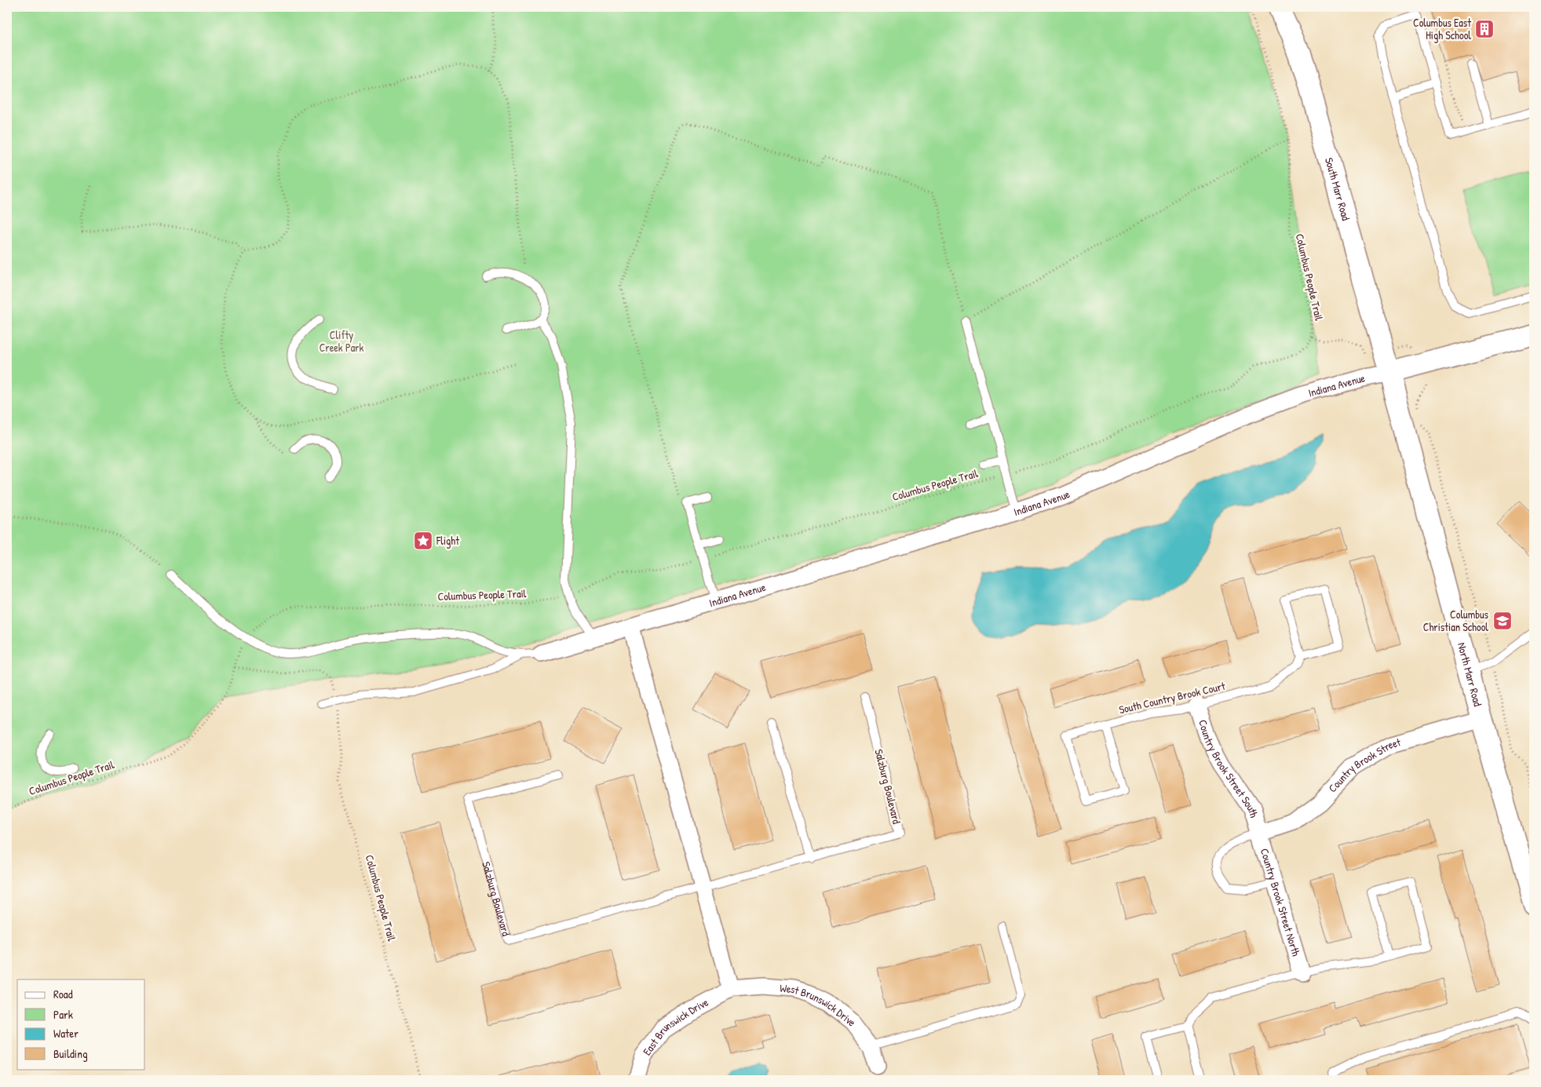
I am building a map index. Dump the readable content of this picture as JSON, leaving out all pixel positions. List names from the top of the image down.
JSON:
{
  "streets": {
    "street": [
      "South Marr Road",
      "Indiana Avenue",
      "North Marr Road",
      "Country Brook Street",
      "Country Brook Street South",
      "Country Brook Street North",
      "West Brunswick Drive",
      "East Brunswick Drive"
    ],
    "lane": ["South Country Brook Court", "Salzburg Boulevard"],
    "path": ["Columbus People Trail"]
  },
  "crossings": [
    ["South Marr Road", "Indiana Avenue"],
    ["South Marr Road", "North Marr Road"],
    ["Indiana Avenue", "North Marr Road"],
    ["North Marr Road", "Country Brook Street"],
    ["South Country Brook Court", "Country Brook Street South"],
    ["Country Brook Street", "Country Brook Street South"],
    ["Country Brook Street", "Country Brook Street North"],
    ["Country Brook Street South", "Country Brook Street North"],
    ["West Brunswick Drive", "East Brunswick Drive"]
  ],
  "parks": ["Clifty Creek Park"],
  "places": {
    "building": ["Columbus East High School"],
    "place": ["Flight"],
    "school or university": ["Columbus Christian School"]
  },
  "legend": [
    "Road",
    "Park",
    "Water",
    "Building"
  ]
}
